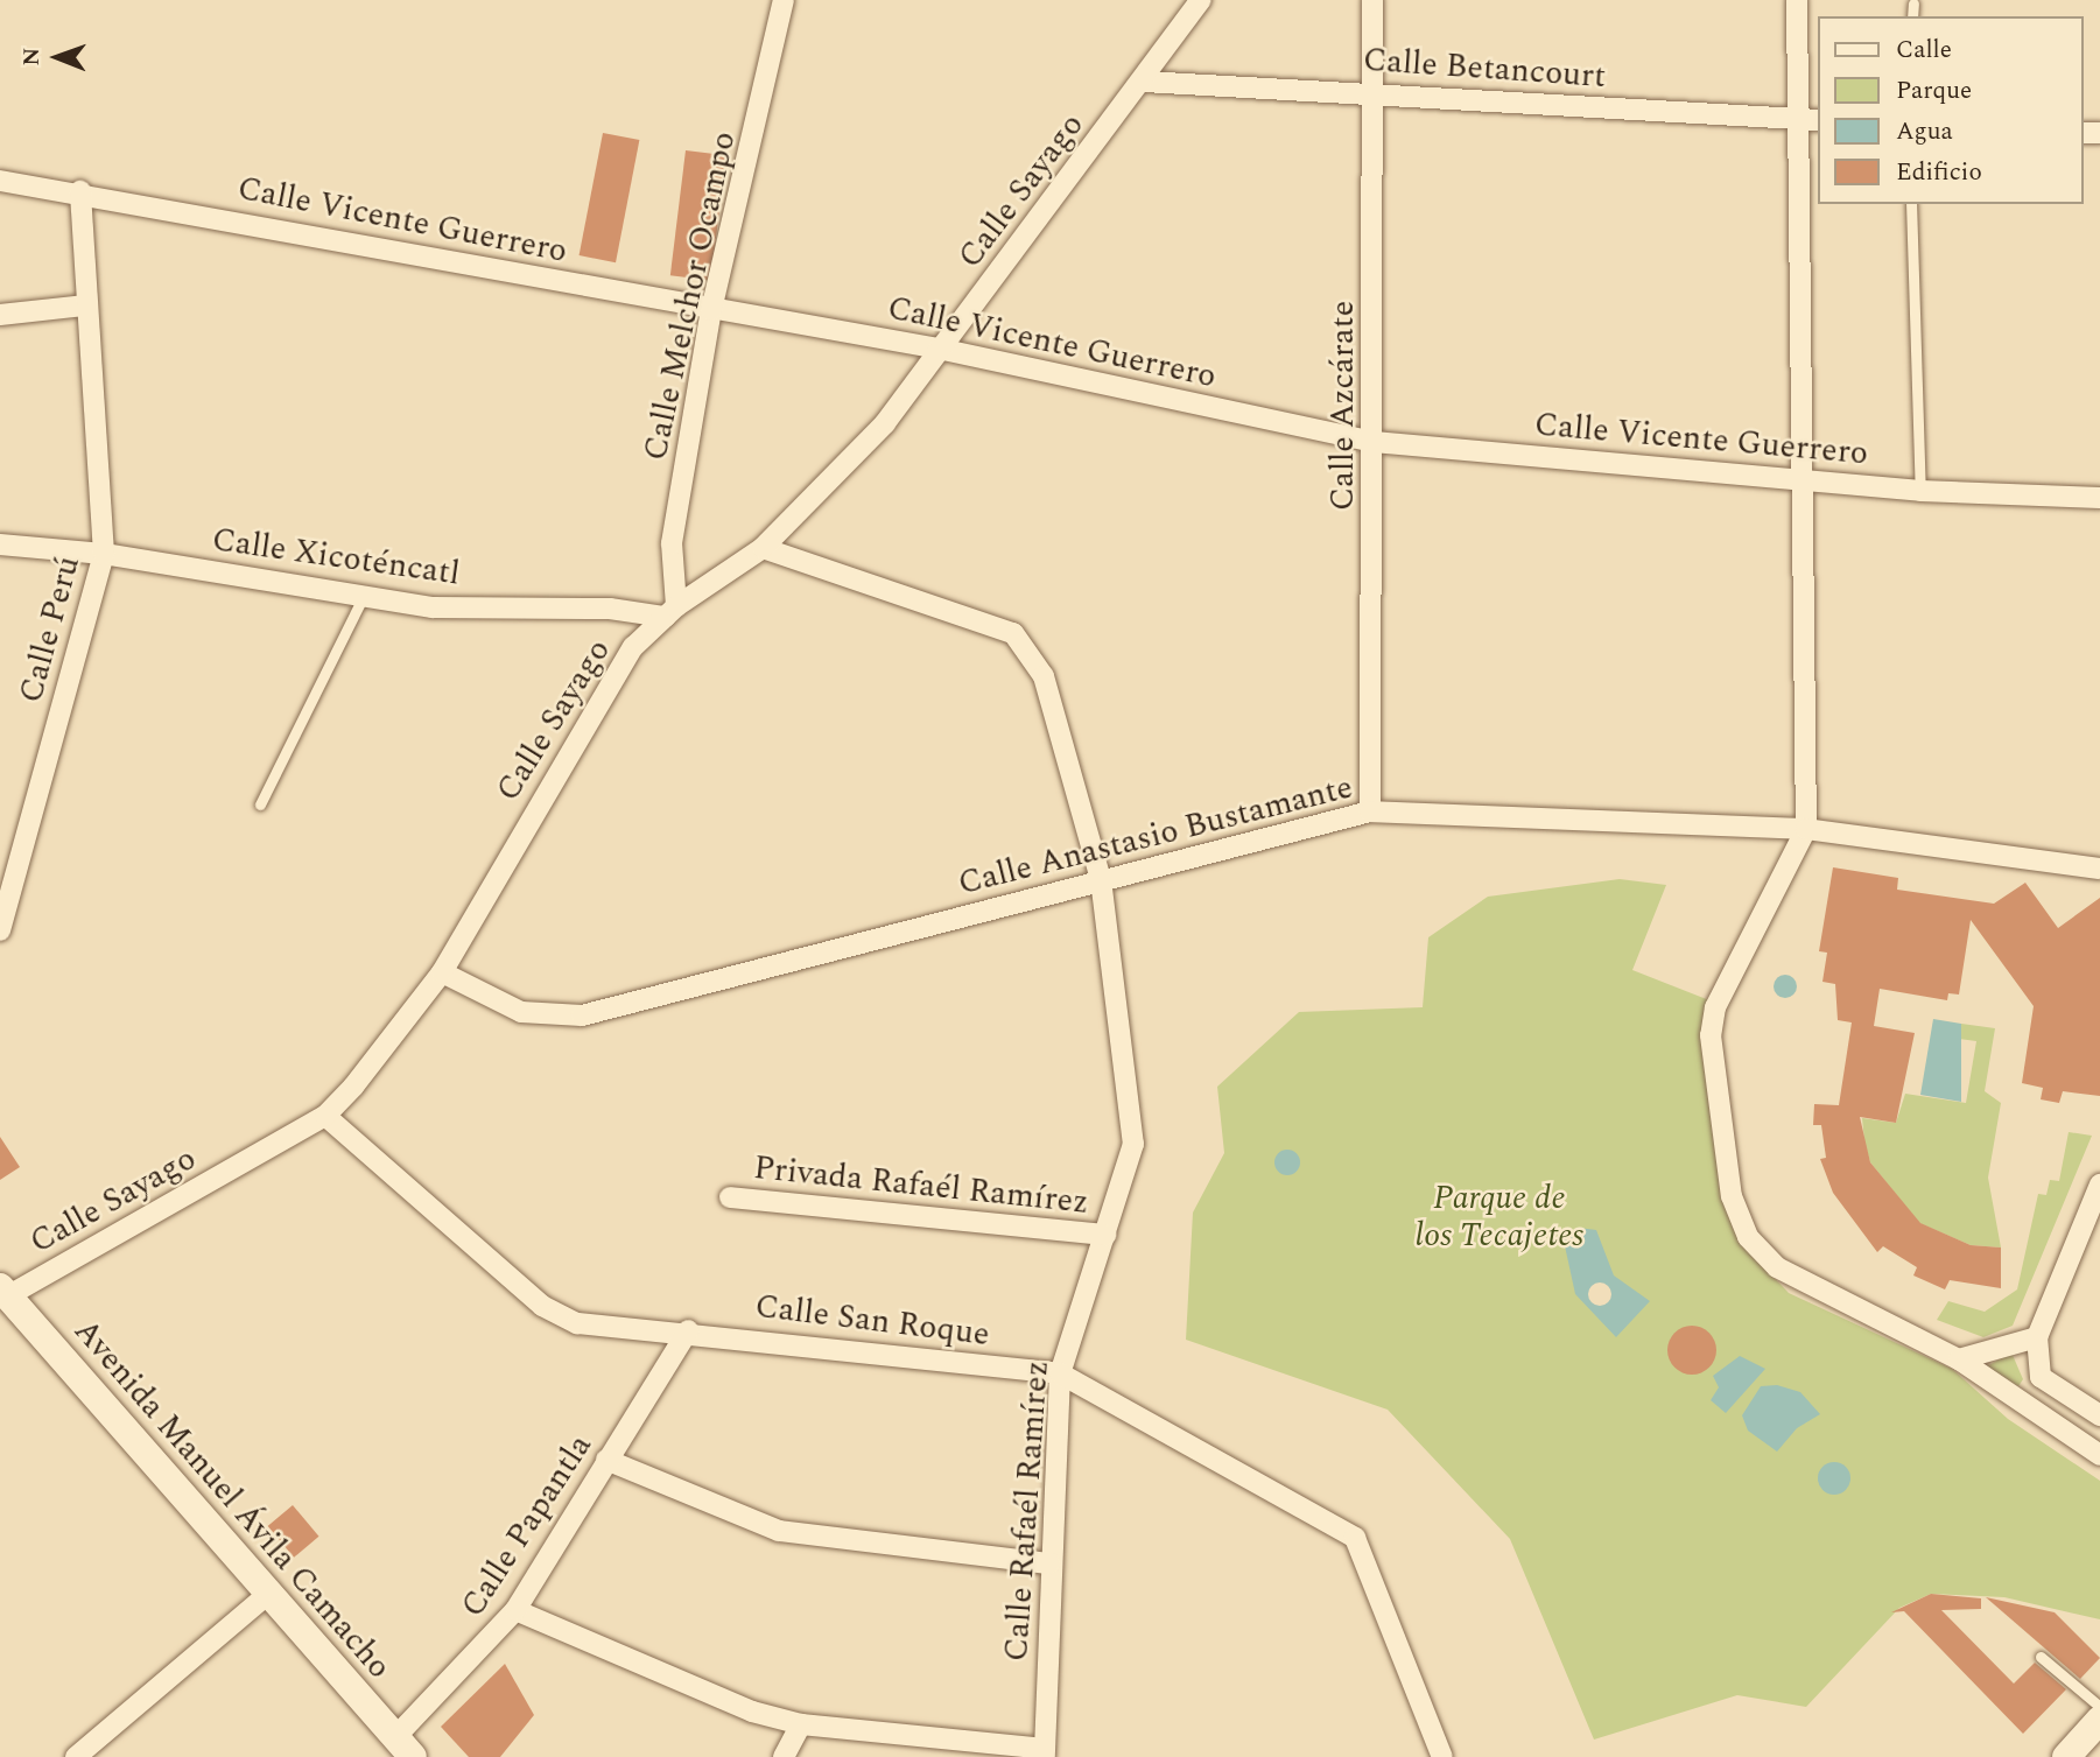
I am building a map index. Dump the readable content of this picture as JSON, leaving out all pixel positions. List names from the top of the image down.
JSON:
{
  "streets": {
    "main road": ["Avenida Manuel Ávila Camacho"],
    "street": [
      "Calle Betancourt",
      "Calle Sayago",
      "Calle Vicente Guerrero",
      "Calle Melchor Ocampo",
      "Calle Azcárate",
      "Calle Xicoténcatl",
      "Calle Perú",
      "Calle Anastasio Bustamante",
      "Privada Rafaél Ramírez",
      "Calle San Roque",
      "Calle Rafaél Ramírez",
      "Calle Papantla"
    ]
  },
  "crossings": [
    ["Calle Betancourt", "Calle Sayago"],
    ["Calle Betancourt", "Calle Azcárate"],
    ["Calle Sayago", "Calle Vicente Guerrero"],
    ["Calle Sayago", "Calle Melchor Ocampo"],
    ["Calle Sayago", "Calle Xicoténcatl"],
    ["Calle Sayago", "Calle Anastasio Bustamante"],
    ["Calle Sayago", "Calle San Roque"],
    ["Calle Sayago", "Avenida Manuel Ávila Camacho"],
    ["Calle Sayago", "Calle Rafaél Ramírez"],
    ["Calle Vicente Guerrero", "Calle Melchor Ocampo"],
    ["Calle Vicente Guerrero", "Calle Azcárate"],
    ["Calle Vicente Guerrero", "Calle Perú"],
    ["Calle Melchor Ocampo", "Calle Xicoténcatl"],
    ["Calle Azcárate", "Calle Anastasio Bustamante"],
    ["Calle Xicoténcatl", "Calle Perú"],
    ["Calle Anastasio Bustamante", "Calle Rafaél Ramírez"],
    ["Privada Rafaél Ramírez", "Calle Rafaél Ramírez"],
    ["Calle San Roque", "Calle Rafaél Ramírez"],
    ["Calle San Roque", "Calle Papantla"],
    ["Avenida Manuel Ávila Camacho", "Calle Papantla"]
  ],
  "parks": ["Parque de los Tecajetes"],
  "legend": [
    "Calle",
    "Parque",
    "Agua",
    "Edificio"
  ],
  "north": "left"
}
